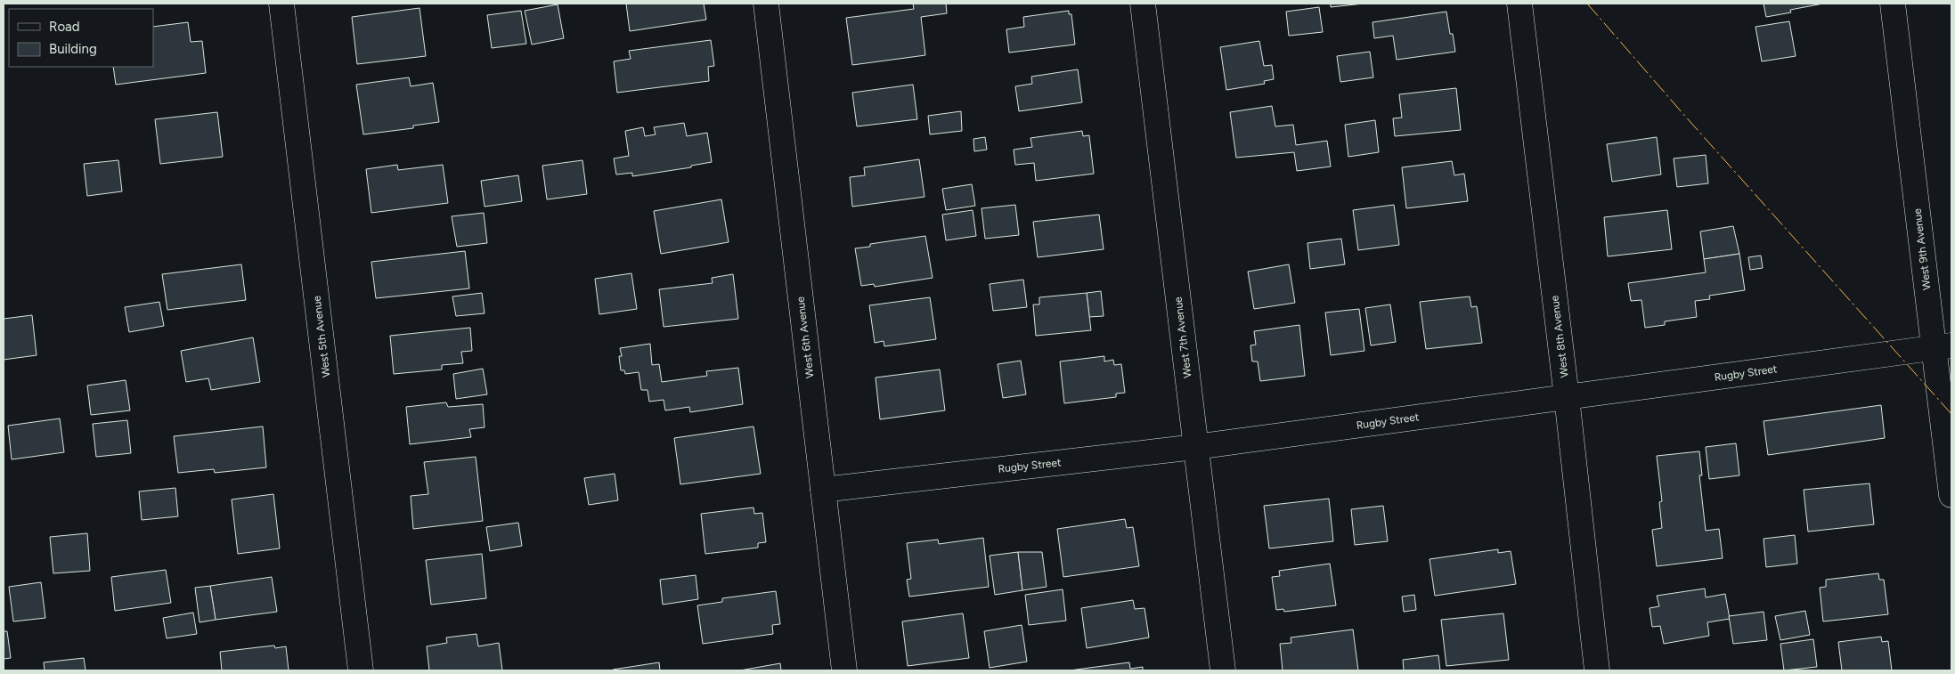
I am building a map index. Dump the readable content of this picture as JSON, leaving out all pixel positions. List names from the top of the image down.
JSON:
{
  "streets": {
    "street": [
      "West 9th Avenue",
      "West 5th Avenue",
      "West 8th Avenue",
      "West 6th Avenue",
      "West 7th Avenue",
      "Rugby Street"
    ]
  },
  "crossings": [
    ["West 9th Avenue", "Rugby Street"],
    ["West 8th Avenue", "Rugby Street"],
    ["West 6th Avenue", "Rugby Street"],
    ["West 7th Avenue", "Rugby Street"]
  ],
  "legend": ["Road", "Building"]
}
